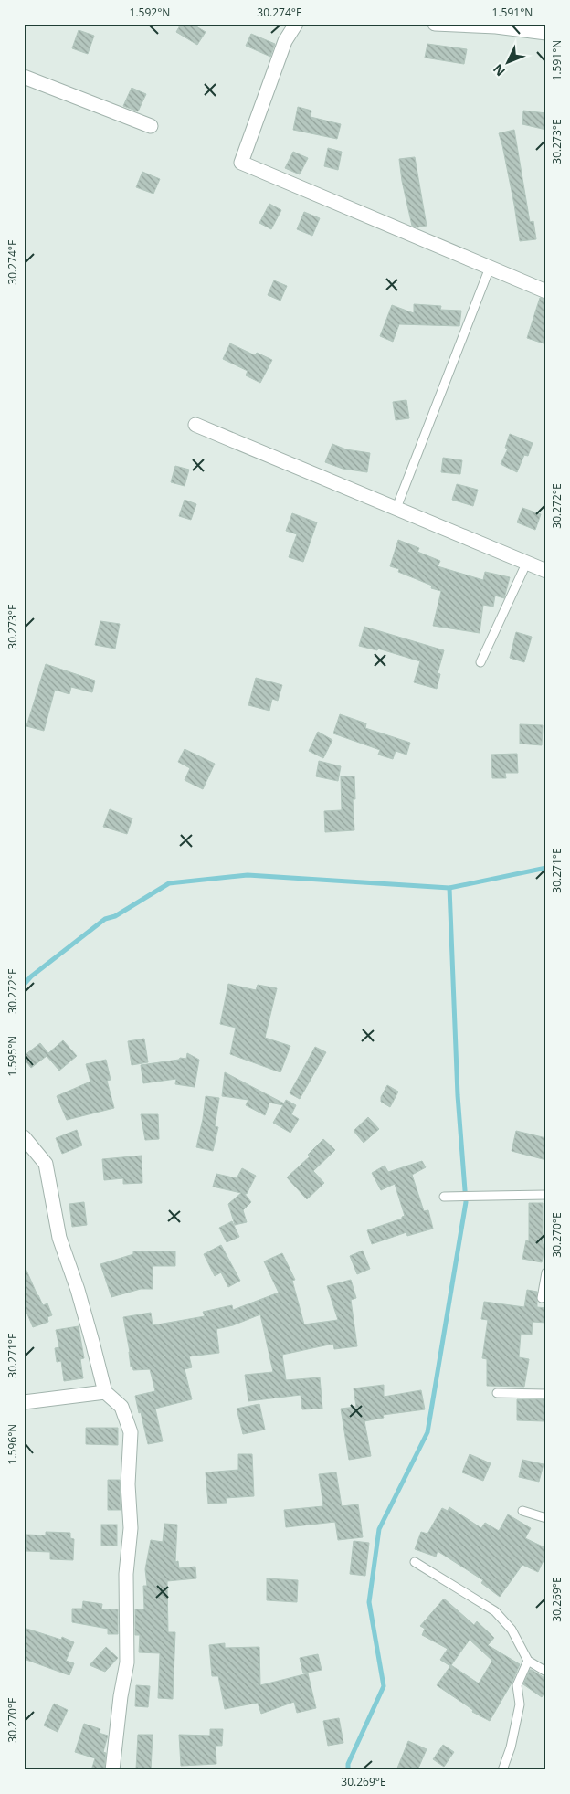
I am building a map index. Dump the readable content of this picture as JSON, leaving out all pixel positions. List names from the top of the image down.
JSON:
{
  "north": "bottom left",
  "coordinates": [
    "1.592°N",
    "30.274°E",
    "1.591°N",
    "30.273°E",
    "30.272°E",
    "30.271°E",
    "1.595°N",
    "30.270°E",
    "1.596°N",
    "30.269°E"
  ]
}
